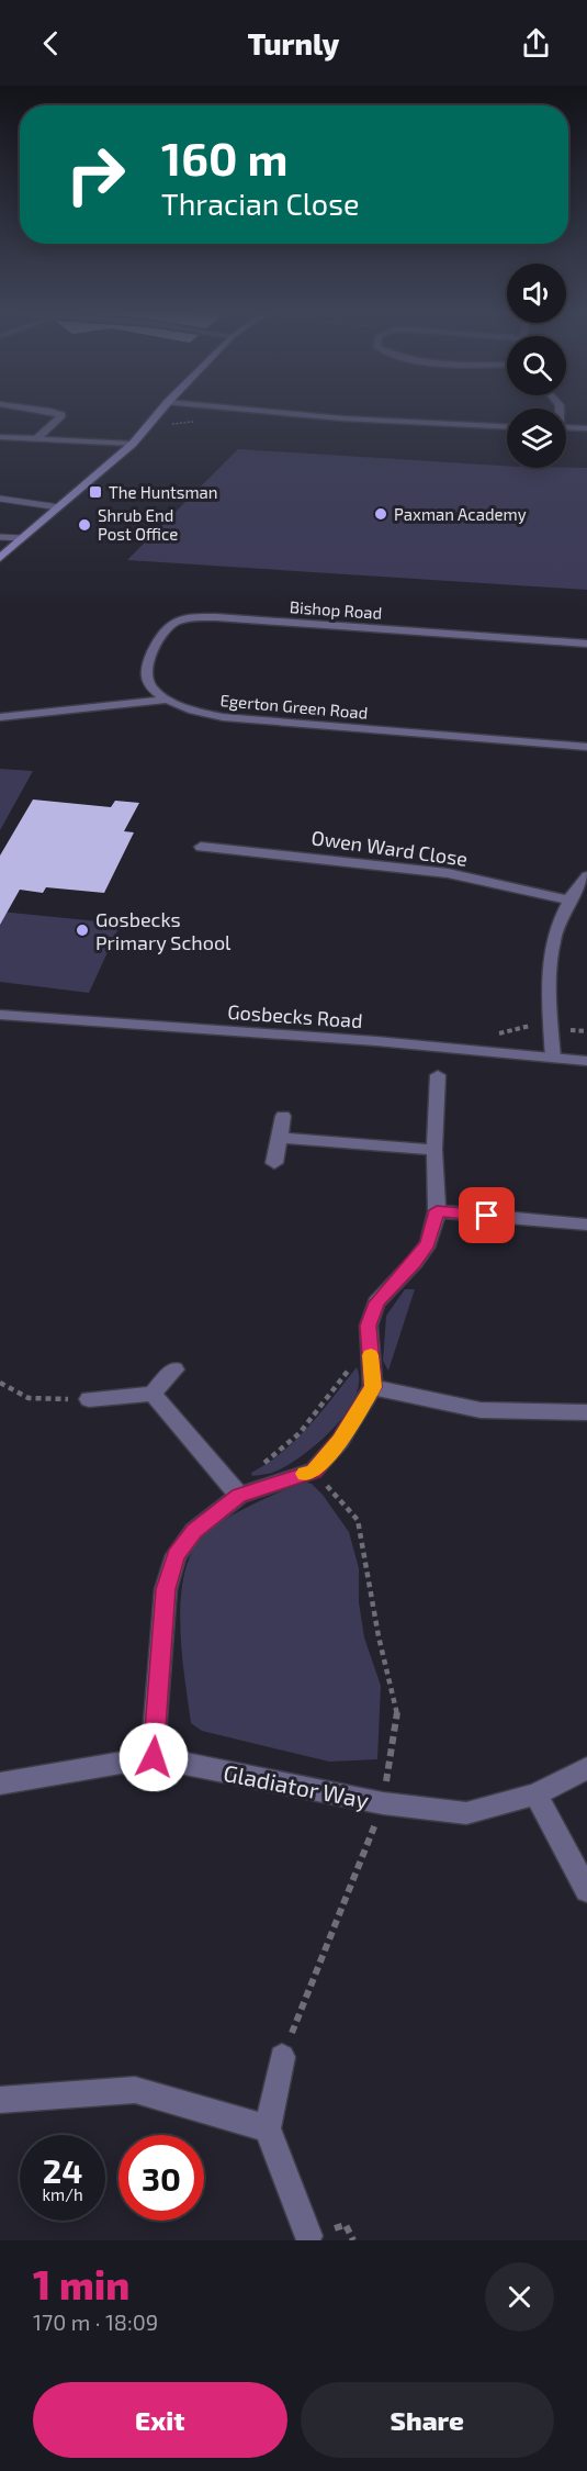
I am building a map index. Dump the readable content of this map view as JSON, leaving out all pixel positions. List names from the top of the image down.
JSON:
{
  "streets": {
    "street": [
      "Bishop Road",
      "Egerton Green Road",
      "Owen Ward Close",
      "Gosbecks Road",
      "Gladiator Way"
    ]
  },
  "crossings": [
    ["Bishop Road", "Egerton Green Road"]
  ],
  "places": {
    "transit": ["The Huntsman"],
    "other": ["Paxman Academy", "Shrub End Post Office", "Gosbecks Primary School"]
  },
  "page": {
    "header": "Turnly",
    "turn": ["160 m", "Thracian Close"],
    "speed": "24 km/h",
    "limit": "30",
    "heading": ["1 min", "170 m · 18:09"],
    "buttons": ["Exit", "Share"]
  }
}
